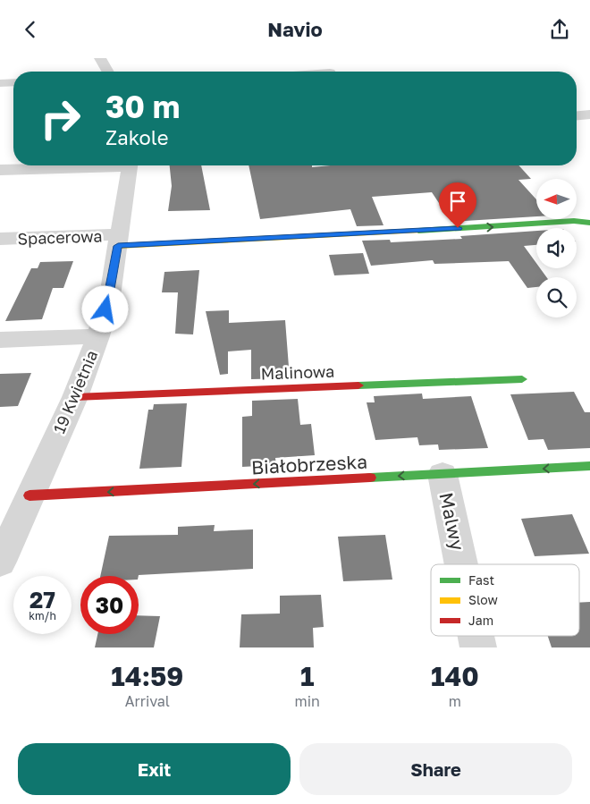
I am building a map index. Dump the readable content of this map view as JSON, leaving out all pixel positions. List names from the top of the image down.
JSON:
{
  "streets": {
    "street": [
      "Spacerowa",
      "Malinowa",
      "19 Kwietnia",
      "Białobrzeska",
      "Malwy"
    ]
  },
  "crossings": [
    ["Spacerowa", "19 Kwietnia"],
    ["Malinowa", "19 Kwietnia"],
    ["19 Kwietnia", "Białobrzeska"],
    ["Białobrzeska", "Malwy"]
  ],
  "one_way": ["Białobrzeska"],
  "legend": ["Fast", "Slow", "Jam"],
  "north": "left",
  "page": {
    "header": "Navio",
    "turn": ["30 m", "Zakole"],
    "speed": "27 km/h",
    "limit": "30",
    "eta": [
      "14:59",
      "Arrival",
      "1",
      "min",
      "140",
      "m"
    ],
    "buttons": ["Exit", "Share"]
  }
}
